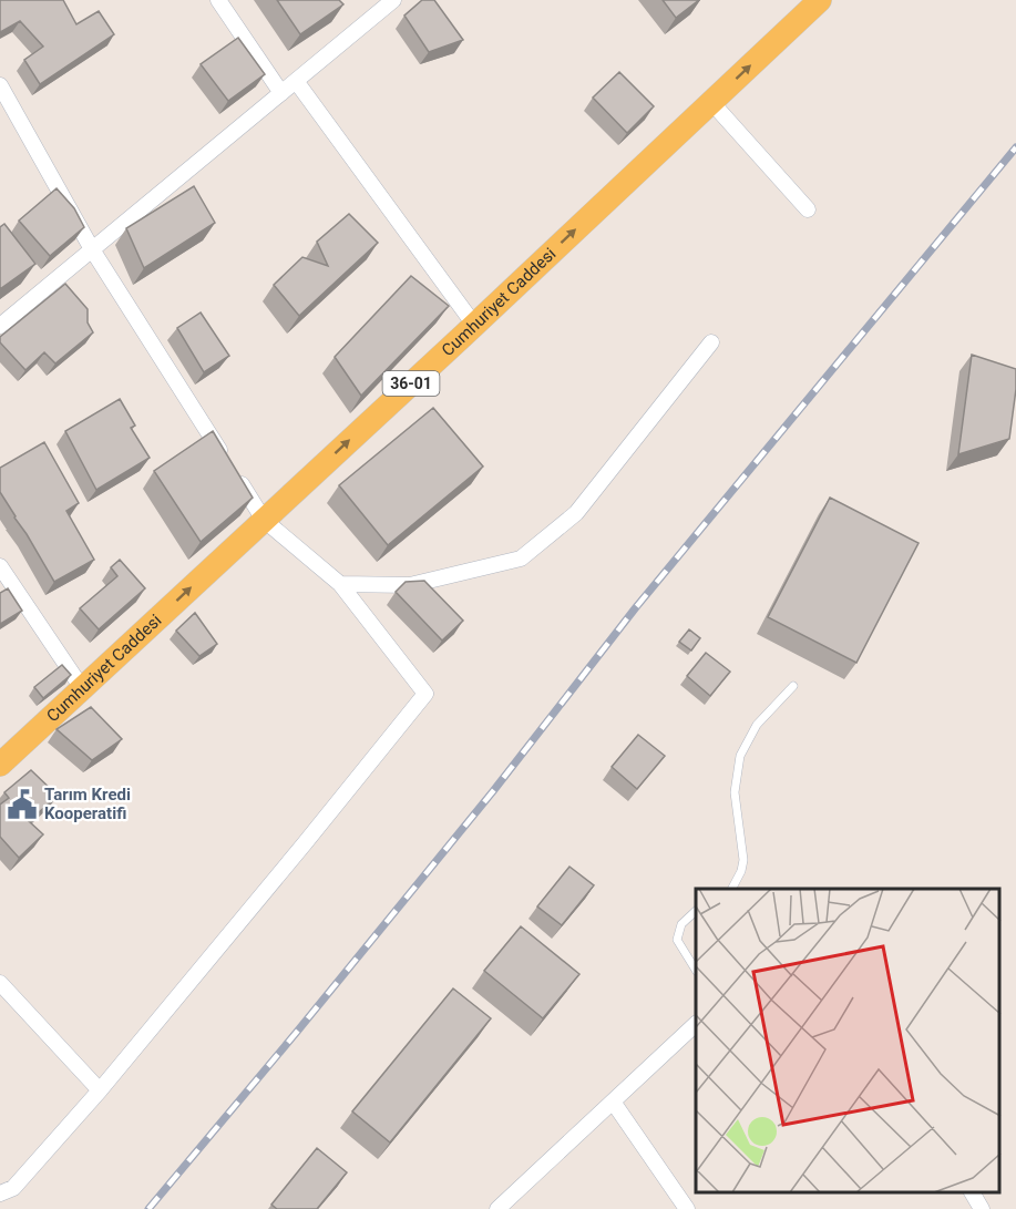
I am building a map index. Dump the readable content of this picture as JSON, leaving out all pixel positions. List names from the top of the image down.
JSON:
{
  "streets": {
    "main road": ["Cumhuriyet Caddesi", "36-01"]
  },
  "one_way": ["Cumhuriyet Caddesi"],
  "places": {
    "public building": ["Tarım Kredi Kooperatifi"]
  }
}
